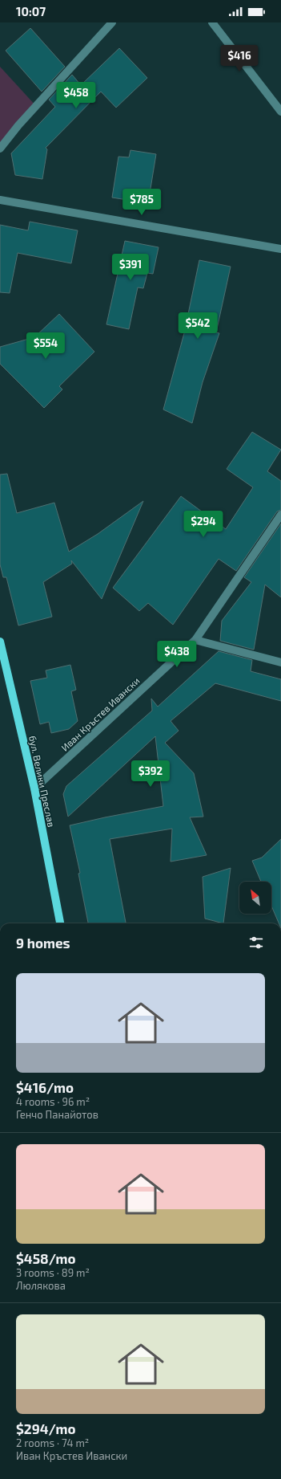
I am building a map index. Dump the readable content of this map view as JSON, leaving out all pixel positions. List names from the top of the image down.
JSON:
{
  "streets": {
    "main road": ["бул. Велики Преслав"],
    "street": ["Иван Кръстев Ивански"]
  },
  "crossings": [
    ["Иван Кръстев Ивански", "бул. Велики Преслав"]
  ],
  "north": "top left",
  "page": {
    "status": "10:07",
    "price": [
      "$416",
      "$458",
      "$785",
      "$391",
      "$542",
      "$554",
      "$294",
      "$438",
      "$392"
    ],
    "heading": "9 homes",
    "list": [
      {
        "name": "$416/mo",
        "note": "4 rooms · 96 m² · Генчо Панайотов"
      },
      {
        "name": "$458/mo",
        "note": "3 rooms · 89 m² · Люлякова"
      },
      {
        "name": "$294/mo",
        "note": "2 rooms · 74 m² · Иван Кръстев Ивански"
      }
    ]
  }
}
